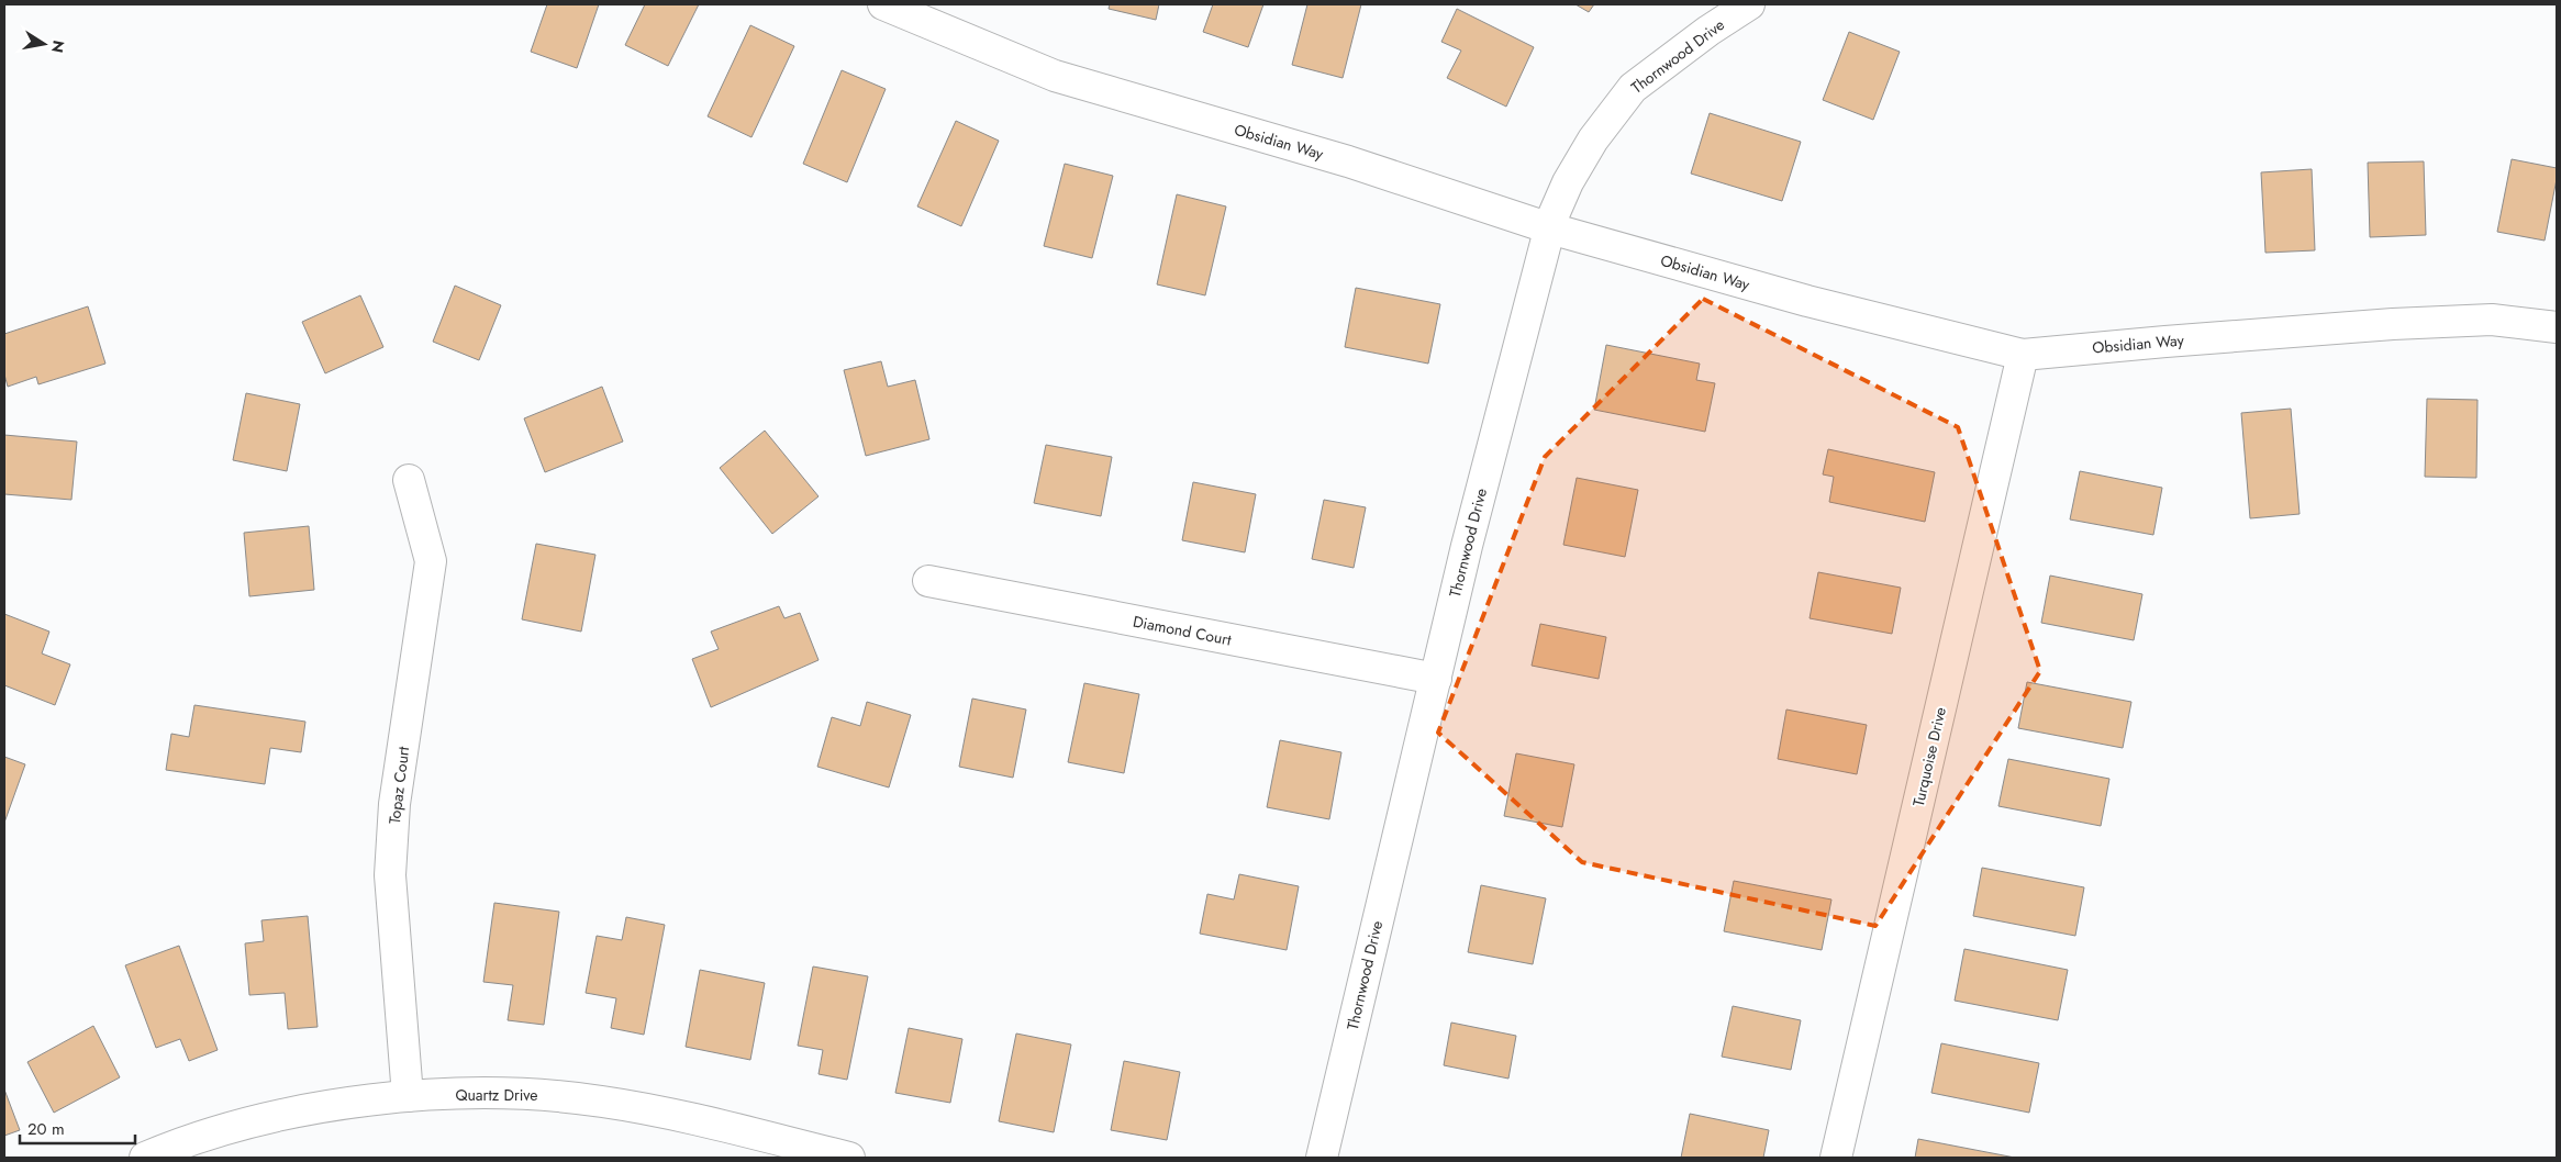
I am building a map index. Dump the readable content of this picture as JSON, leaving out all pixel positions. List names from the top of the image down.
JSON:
{
  "streets": {
    "street": [
      "Thornwood Drive",
      "Obsidian Way",
      "Diamond Court",
      "Turquoise Drive",
      "Topaz Court",
      "Quartz Drive"
    ]
  },
  "crossings": [
    ["Thornwood Drive", "Obsidian Way"],
    ["Thornwood Drive", "Diamond Court"],
    ["Obsidian Way", "Turquoise Drive"],
    ["Topaz Court", "Quartz Drive"]
  ],
  "scale_bar": "20 m",
  "north": "right"
}
